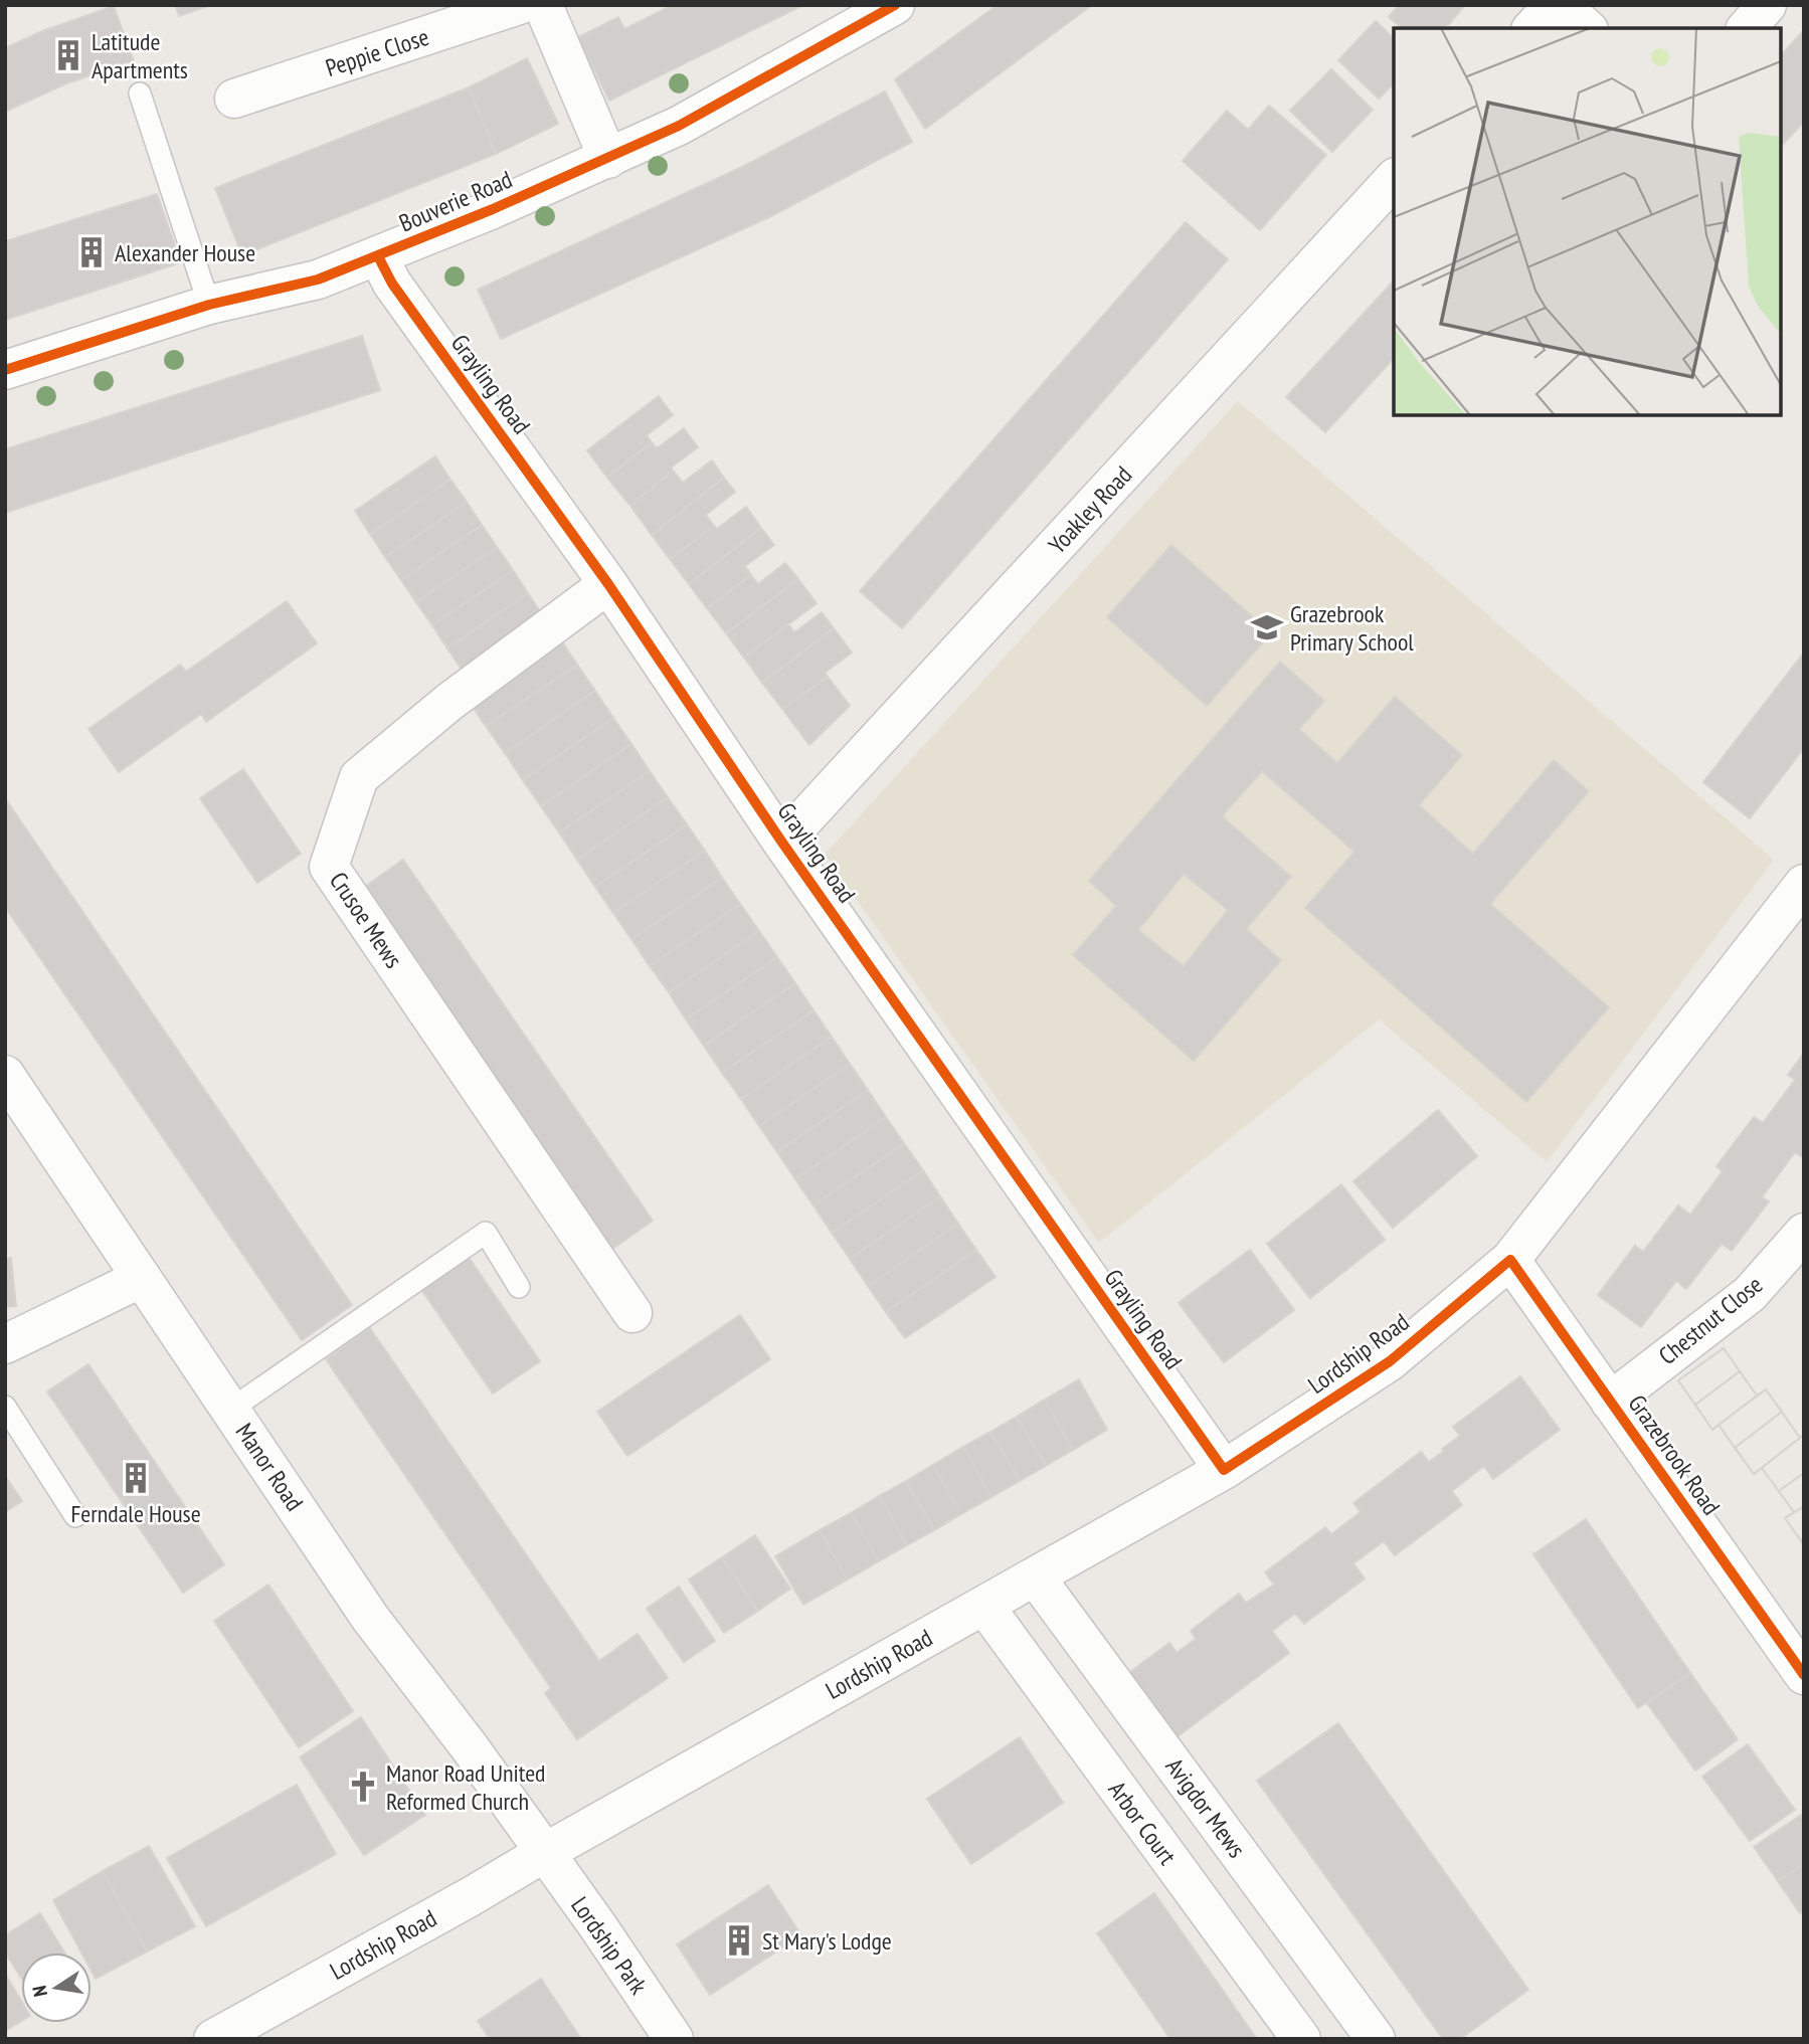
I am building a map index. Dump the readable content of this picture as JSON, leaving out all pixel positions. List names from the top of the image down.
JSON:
{
  "streets": {
    "street": [
      "Peppie Close",
      "Bouverie Road",
      "Grayling Road",
      "Yoakley Road",
      "Crusoe Mews",
      "Chestnut Close",
      "Lordship Road",
      "Grazebrook Road",
      "Manor Road",
      "Avigdor Mews",
      "Arbor Court",
      "Lordship Park"
    ]
  },
  "crossings": [
    ["Bouverie Road", "Grayling Road"],
    ["Grayling Road", "Yoakley Road"],
    ["Grayling Road", "Crusoe Mews"],
    ["Grayling Road", "Lordship Road"],
    ["Chestnut Close", "Grazebrook Road"],
    ["Lordship Road", "Grazebrook Road"],
    ["Lordship Road", "Manor Road"],
    ["Lordship Road", "Avigdor Mews"],
    ["Lordship Road", "Arbor Court"],
    ["Lordship Road", "Lordship Park"],
    ["Manor Road", "Lordship Park"]
  ],
  "places": {
    "building": [
      "Latitude Apartments",
      "Alexander House",
      "Ferndale House",
      "St Mary's Lodge"
    ],
    "school or university": ["Grazebrook Primary School"],
    "church": ["Manor Road United Reformed Church"]
  },
  "north": "left"
}
